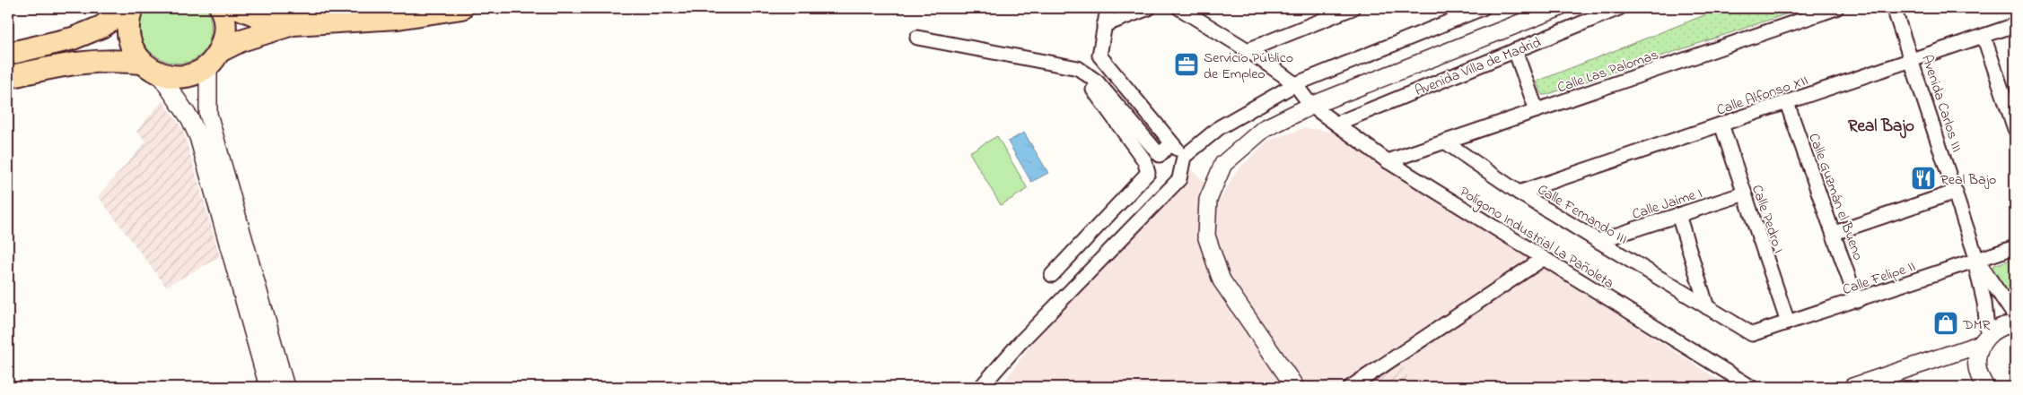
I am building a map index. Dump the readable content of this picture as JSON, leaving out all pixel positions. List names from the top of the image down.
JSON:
{
  "streets": {
    "street": [
      "Avenida Villa de Madrid",
      "Calle Las Palomas",
      "Calle Alfonso XII",
      "Avenida Carlos III",
      "Calle Guzmán el Bueno",
      "Calle Jaime I",
      "Calle Fernando III",
      "Calle Pedro I",
      "Polígono Industrial La Pañoleta",
      "Calle Felipe II"
    ]
  },
  "crossings": [
    ["Avenida Villa de Madrid", "Polígono Industrial La Pañoleta"],
    ["Calle Las Palomas", "Calle Fernando III"],
    ["Calle Las Palomas", "Polígono Industrial La Pañoleta"],
    ["Calle Alfonso XII", "Avenida Carlos III"],
    ["Calle Alfonso XII", "Calle Guzmán el Bueno"],
    ["Calle Alfonso XII", "Calle Fernando III"],
    ["Calle Alfonso XII", "Calle Pedro I"],
    ["Avenida Carlos III", "Calle Felipe II"],
    ["Calle Guzmán el Bueno", "Calle Felipe II"],
    ["Calle Jaime I", "Calle Fernando III"],
    ["Calle Jaime I", "Calle Pedro I"],
    ["Calle Fernando III", "Calle Felipe II"],
    ["Calle Pedro I", "Calle Felipe II"]
  ],
  "districts": ["Real Bajo"],
  "places": {
    "office": ["Servicio Público de Empleo"],
    "restaurant": ["Real Bajo"],
    "shop": ["DMR"]
  }
}
